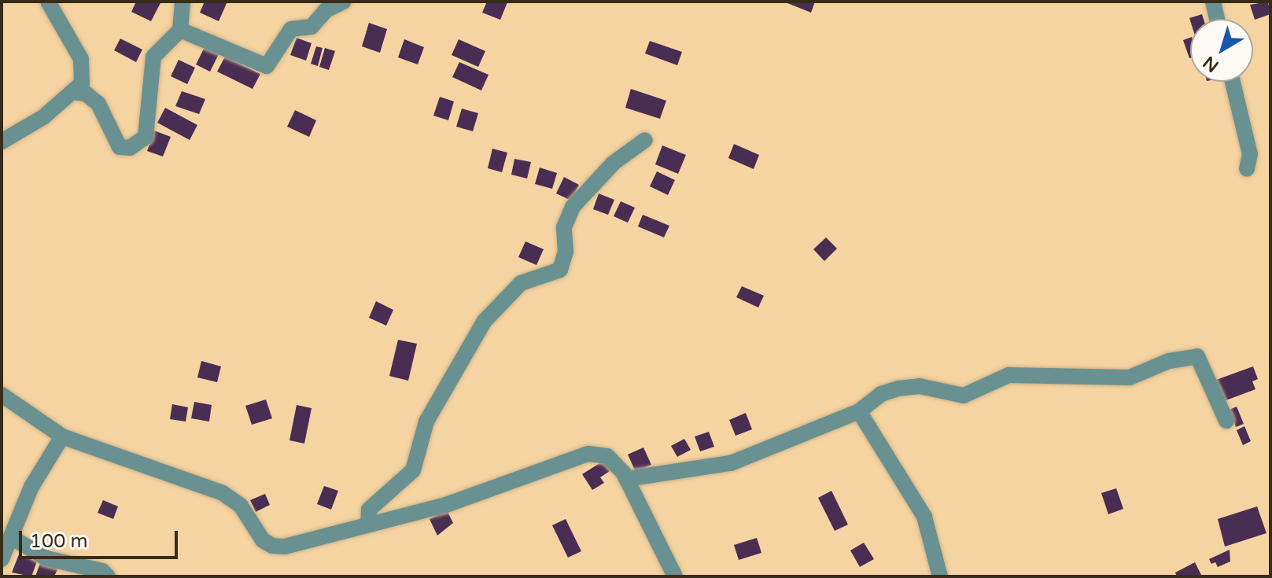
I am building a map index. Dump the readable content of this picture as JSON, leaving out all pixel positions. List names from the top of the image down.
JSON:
{
  "scale_bar": "100 m",
  "north": "bottom left"
}
